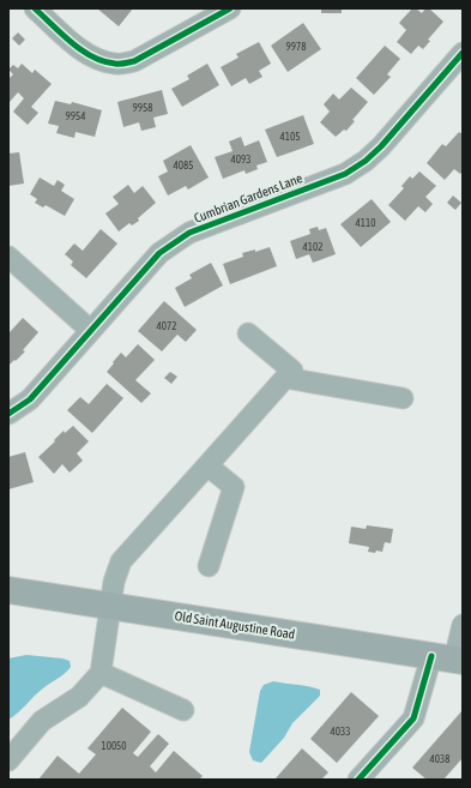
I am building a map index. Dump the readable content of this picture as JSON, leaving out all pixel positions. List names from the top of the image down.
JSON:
{
  "streets": {
    "main road": ["Old Saint Augustine Road"],
    "street": ["Cumbrian Gardens Lane"]
  },
  "house_numbers": [
    "9978",
    "9958",
    "9954",
    "4105",
    "4093",
    "4085",
    "4110",
    "4102",
    "4072",
    "4033",
    "10050",
    "4038"
  ]
}
